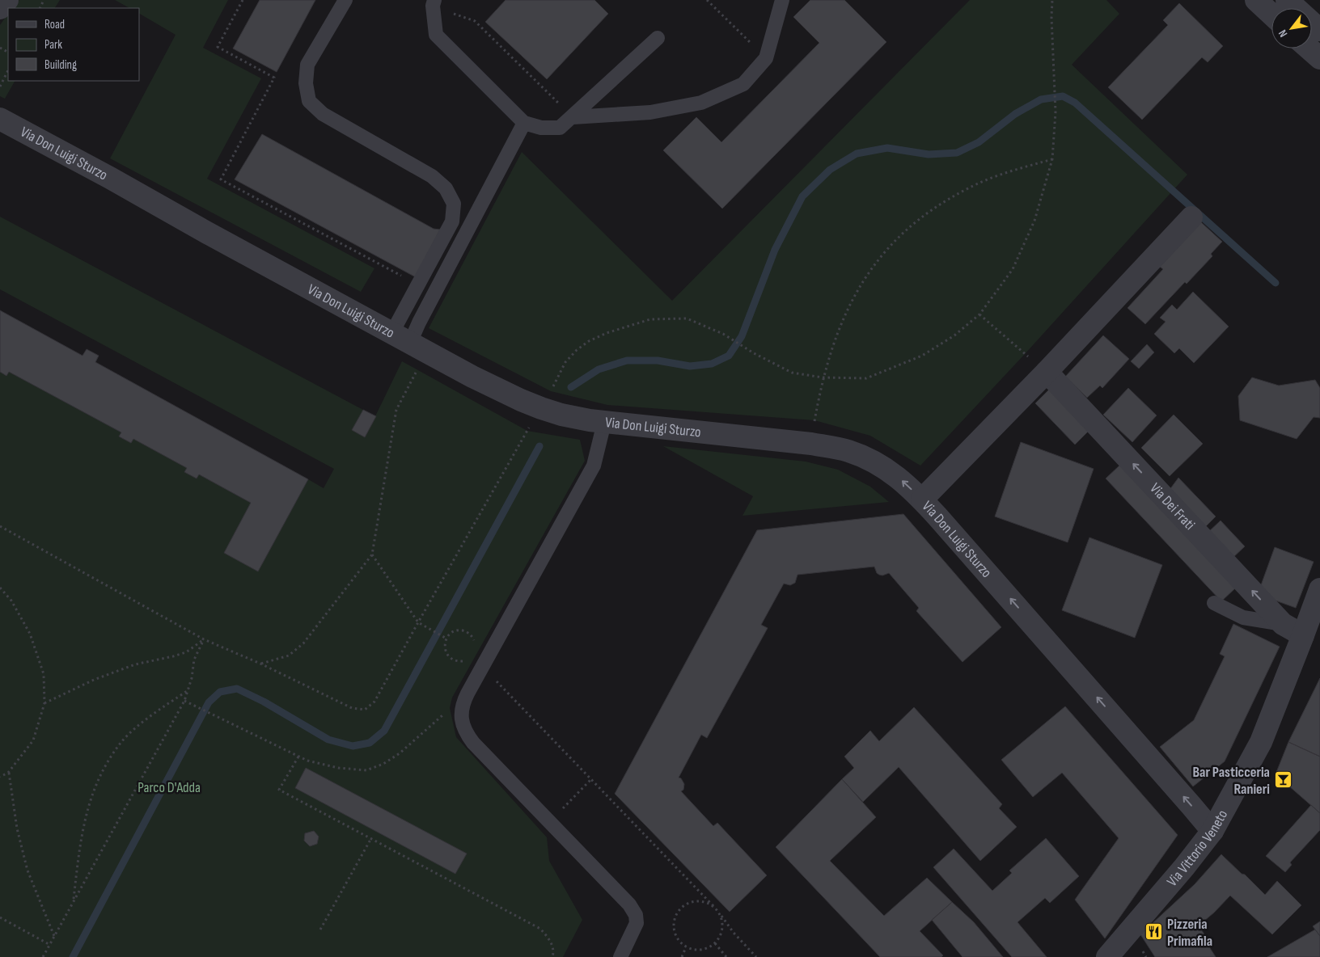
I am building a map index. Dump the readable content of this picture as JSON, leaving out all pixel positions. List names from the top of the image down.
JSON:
{
  "streets": {
    "street": ["Via Don Luigi Sturzo", "Via Dei Frati", "Via Vittorio Veneto"]
  },
  "crossings": [
    ["Via Don Luigi Sturzo", "Via Vittorio Veneto"],
    ["Via Dei Frati", "Via Vittorio Veneto"]
  ],
  "one_way": ["Via Don Luigi Sturzo", "Via Dei Frati"],
  "parks": ["Parco D'Adda"],
  "places": {
    "bar": ["Bar Pasticceria Ranieri"],
    "restaurant": ["Pizzeria Primafila"]
  },
  "legend": ["Road", "Park", "Building"],
  "north": "bottom left"
}
